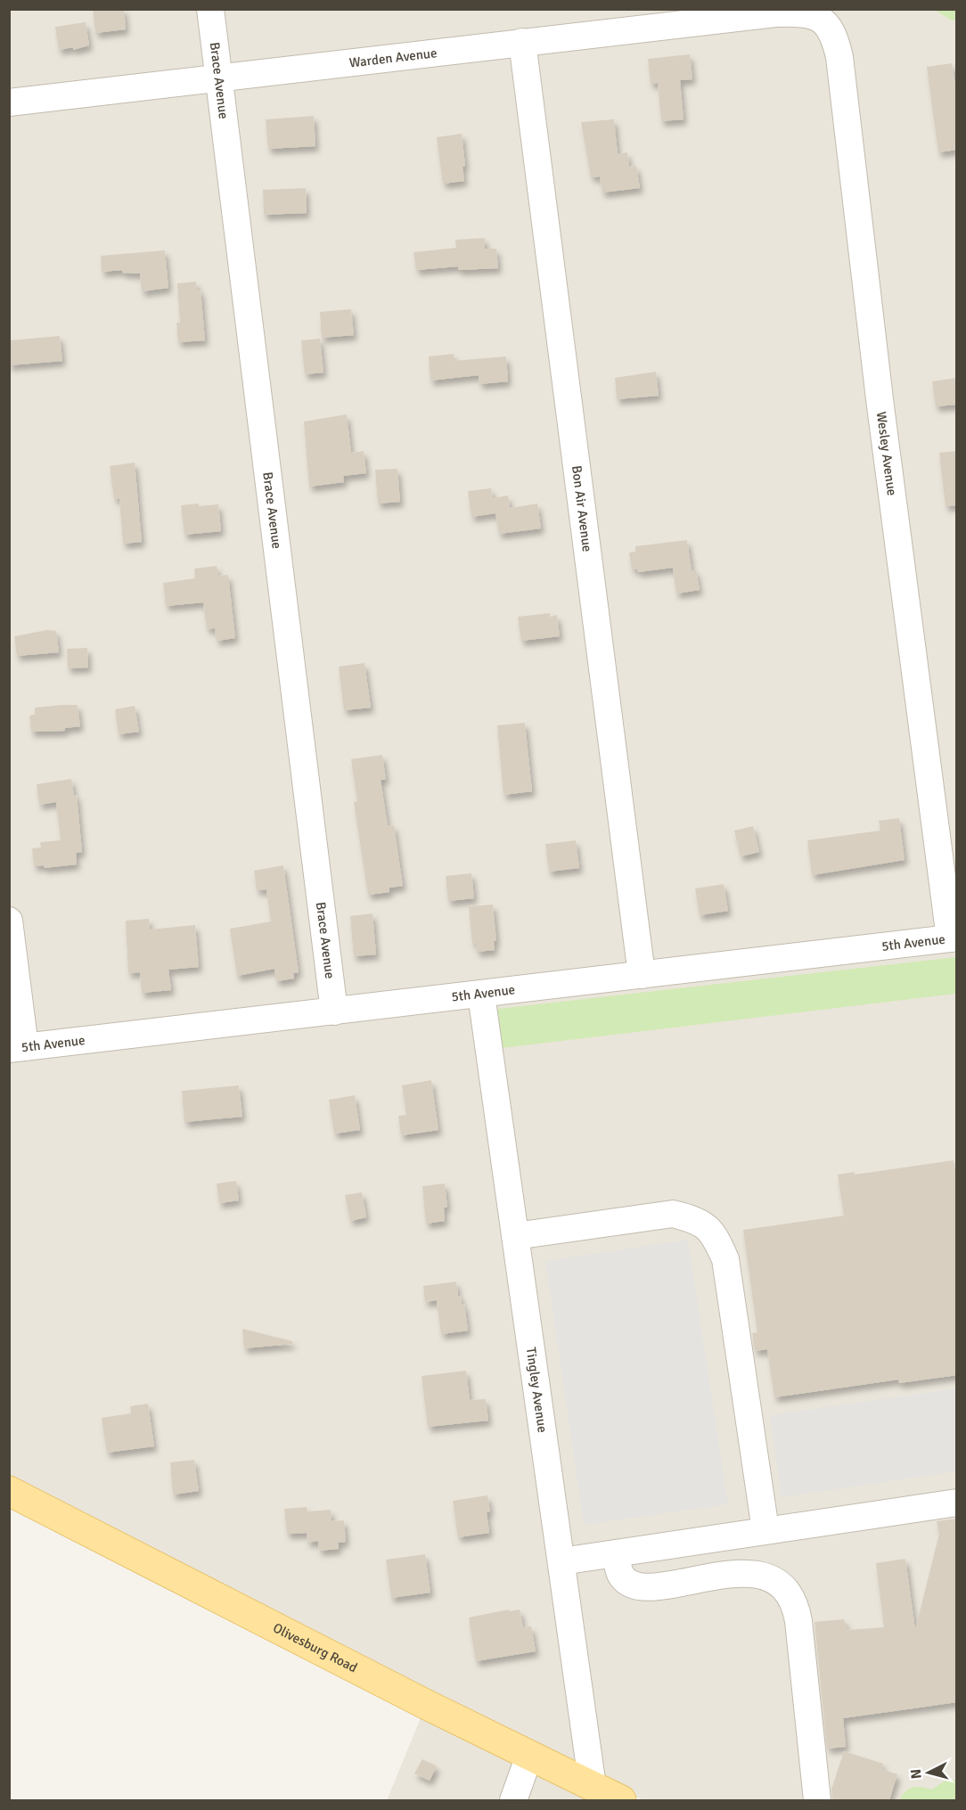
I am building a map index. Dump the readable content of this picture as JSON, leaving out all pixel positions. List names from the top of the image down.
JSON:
{
  "streets": {
    "main road": ["Olivesburg Road"],
    "street": [
      "Warden Avenue",
      "Brace Avenue",
      "Wesley Avenue",
      "Bon Air Avenue",
      "5th Avenue",
      "Tingley Avenue"
    ]
  },
  "crossings": [
    ["Warden Avenue", "Brace Avenue"],
    ["Warden Avenue", "Wesley Avenue"],
    ["Warden Avenue", "Bon Air Avenue"],
    ["Brace Avenue", "5th Avenue"],
    ["Wesley Avenue", "5th Avenue"],
    ["Bon Air Avenue", "5th Avenue"],
    ["5th Avenue", "Tingley Avenue"],
    ["Tingley Avenue", "Olivesburg Road"]
  ],
  "north": "left"
}
